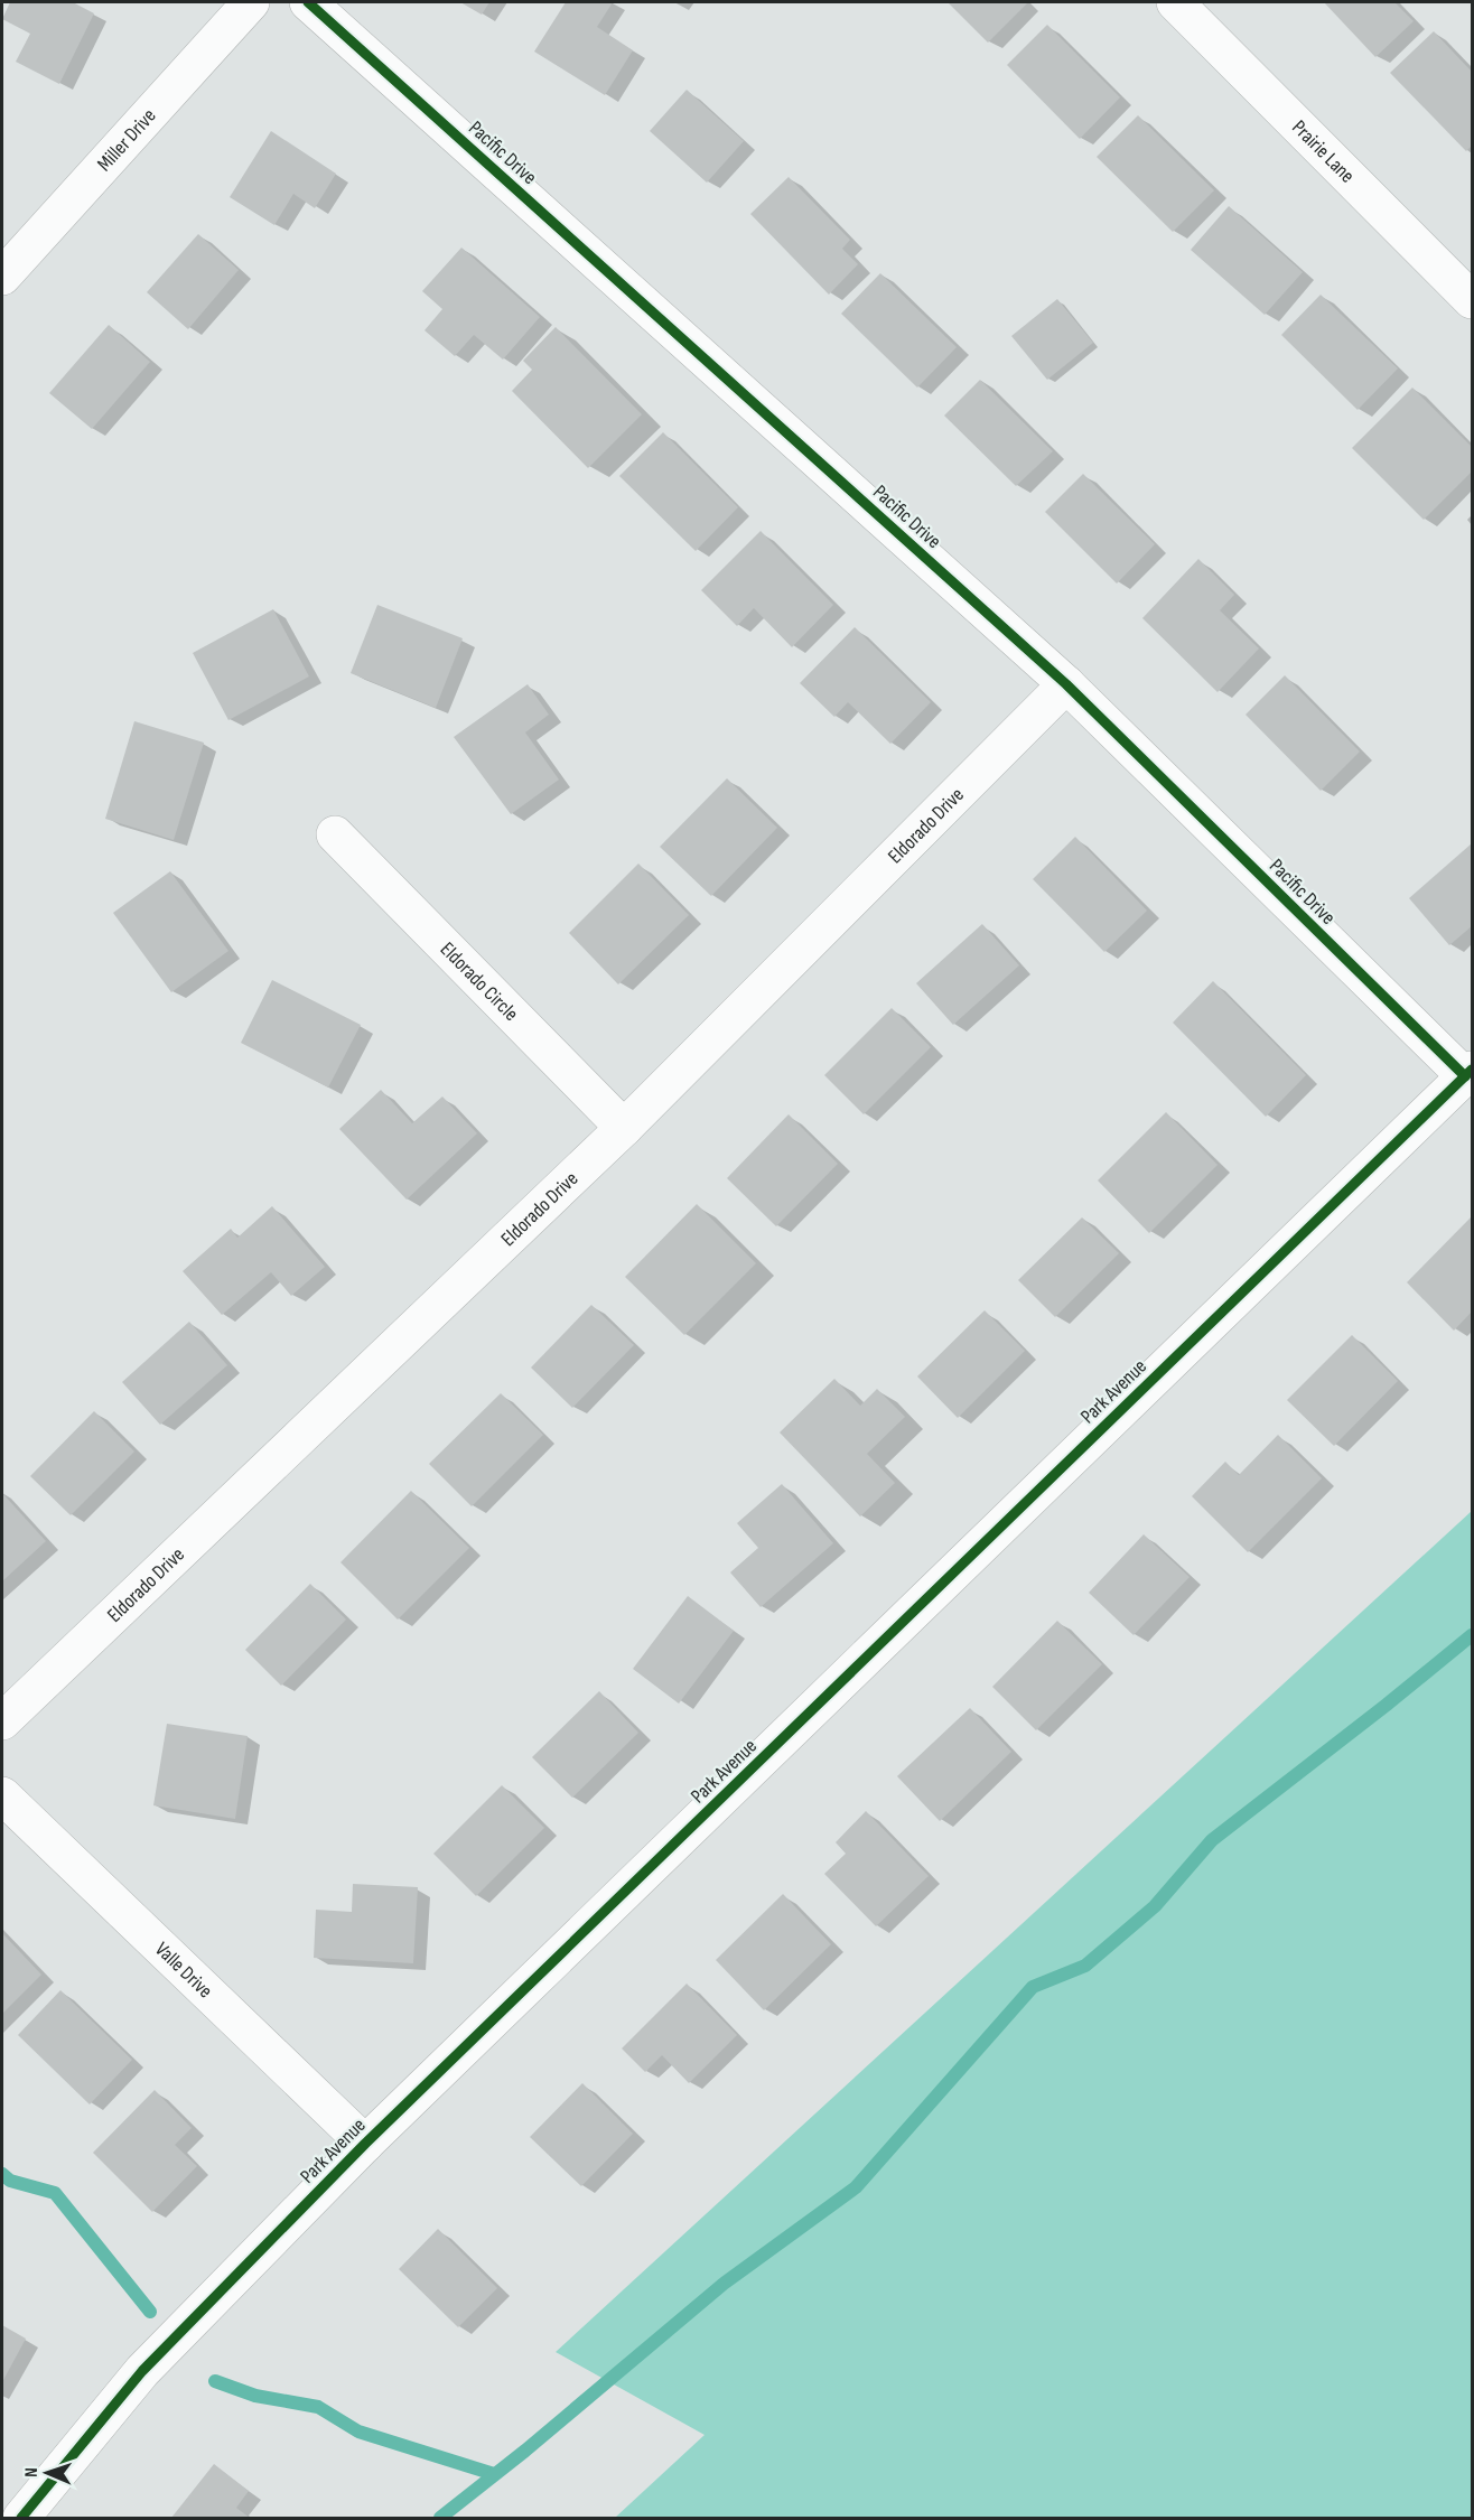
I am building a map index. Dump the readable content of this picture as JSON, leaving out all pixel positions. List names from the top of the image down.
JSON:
{
  "streets": {
    "street": [
      "Miller Drive",
      "Prairie Lane",
      "Pacific Drive",
      "Eldorado Drive",
      "Eldorado Circle",
      "Park Avenue",
      "Valle Drive"
    ]
  },
  "crossings": [
    ["Pacific Drive", "Eldorado Drive"],
    ["Pacific Drive", "Park Avenue"],
    ["Eldorado Drive", "Eldorado Circle"],
    ["Park Avenue", "Valle Drive"]
  ],
  "north": "left"
}
